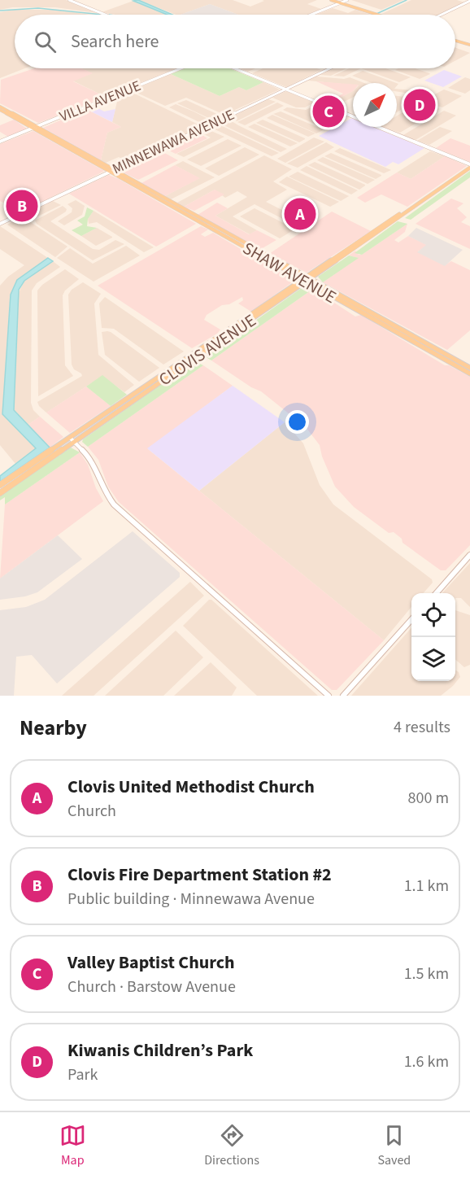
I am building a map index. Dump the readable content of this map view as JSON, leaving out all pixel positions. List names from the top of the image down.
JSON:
{
  "streets": {
    "main road": [
      "VILLA AVENUE",
      "MINNEWAWA AVENUE",
      "SHAW AVENUE",
      "CLOVIS AVENUE"
    ]
  },
  "crossings": [
    ["MINNEWAWA AVENUE", "SHAW AVENUE"],
    ["SHAW AVENUE", "CLOVIS AVENUE"]
  ],
  "north": "top right",
  "page": {
    "search": "Search here",
    "pins": [
      "D",
      "C",
      "B",
      "A"
    ],
    "heading": ["Nearby", "4 results"],
    "list": [
      {
        "mark": "A",
        "name": "Clovis United Methodist Church",
        "note": "Church",
        "value": "800 m"
      },
      {
        "mark": "B",
        "name": "Clovis Fire Department Station #2",
        "note": "Public building · Minnewawa Avenue",
        "value": "1.1 km"
      },
      {
        "mark": "C",
        "name": "Valley Baptist Church",
        "note": "Church · Barstow Avenue",
        "value": "1.5 km"
      },
      {
        "mark": "D",
        "name": "Kiwanis Children’s Park",
        "note": "Park",
        "value": "1.6 km"
      }
    ],
    "nav": ["Map", "Directions", "Saved"]
  }
}
